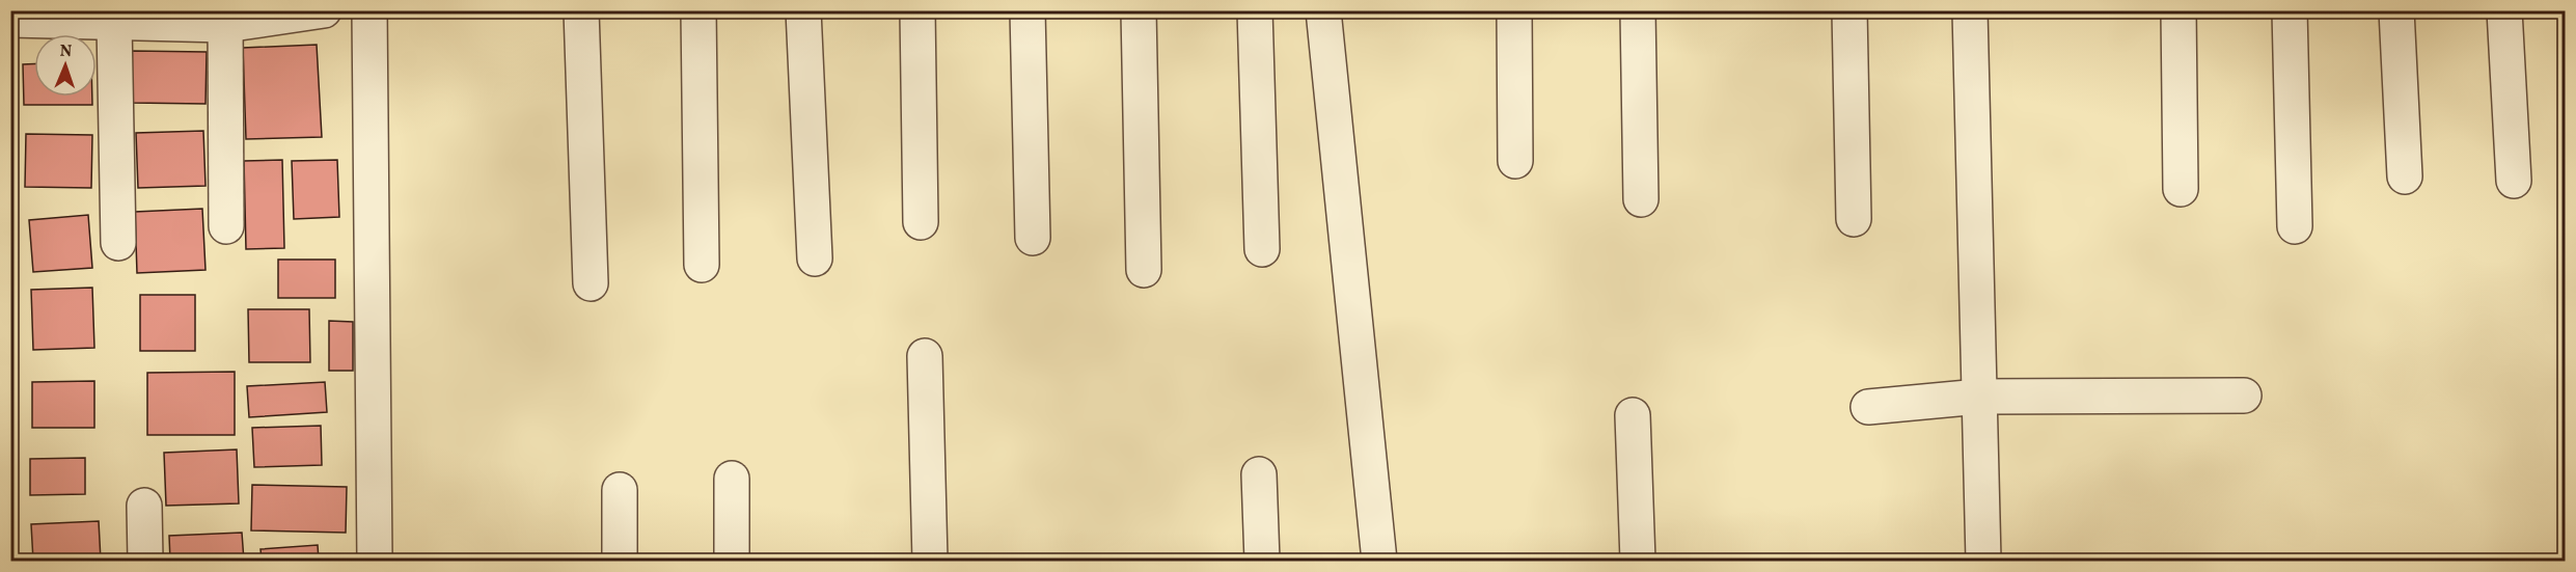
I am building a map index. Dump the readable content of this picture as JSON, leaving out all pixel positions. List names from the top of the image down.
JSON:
{
  "north": "top"
}
